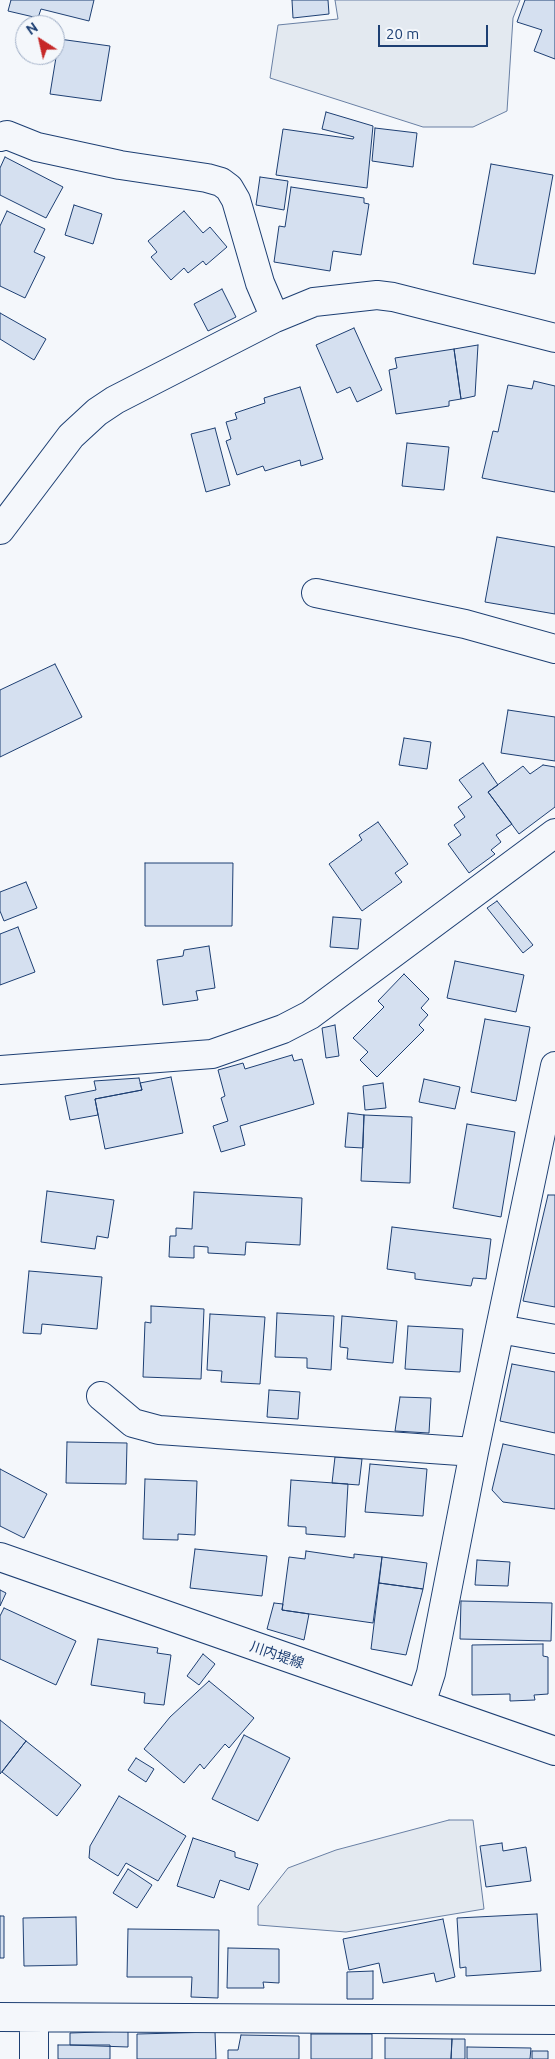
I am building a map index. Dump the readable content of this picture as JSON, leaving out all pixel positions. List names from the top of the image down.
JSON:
{
  "streets": {
    "street": ["川内堤線"]
  },
  "scale_bar": "20 m",
  "north": "top left"
}
